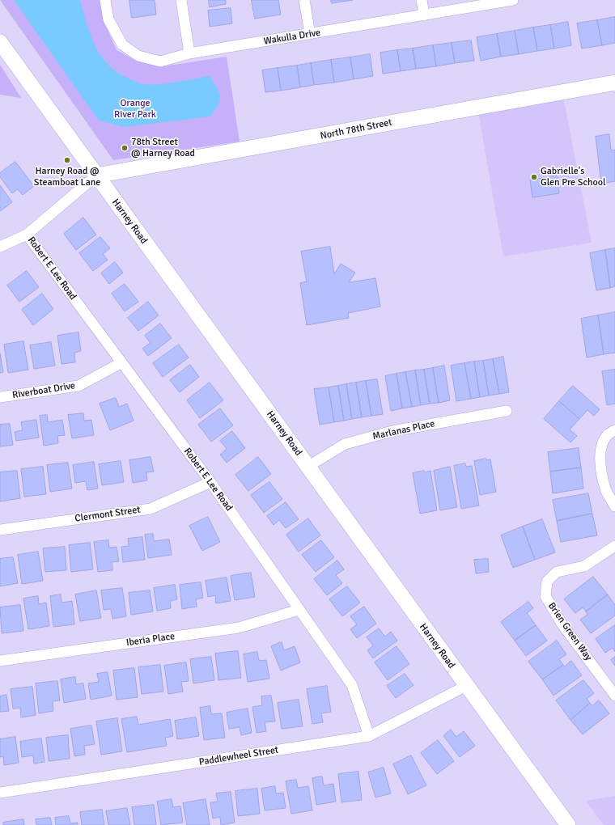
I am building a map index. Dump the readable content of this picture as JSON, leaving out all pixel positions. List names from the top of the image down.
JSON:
{
  "streets": {
    "street": [
      "Wakulla Drive",
      "North 78th Street",
      "Harney Road",
      "Robert E Lee Road",
      "Riverboat Drive",
      "Marlanas Place",
      "Clermont Street",
      "Brien Green Way",
      "Iberia Place",
      "Paddlewheel Street"
    ]
  },
  "crossings": [
    ["North 78th Street", "Harney Road"],
    ["Harney Road", "Marlanas Place"],
    ["Harney Road", "Paddlewheel Street"],
    ["Robert E Lee Road", "Riverboat Drive"],
    ["Robert E Lee Road", "Clermont Street"],
    ["Robert E Lee Road", "Iberia Place"],
    ["Robert E Lee Road", "Paddlewheel Street"]
  ],
  "parks": ["Orange River Park"],
  "places": ["78th Street @ Harney Road", "Harney Road @ Steamboat Lane", "Gabrielle's Glen Pre School"]
}
